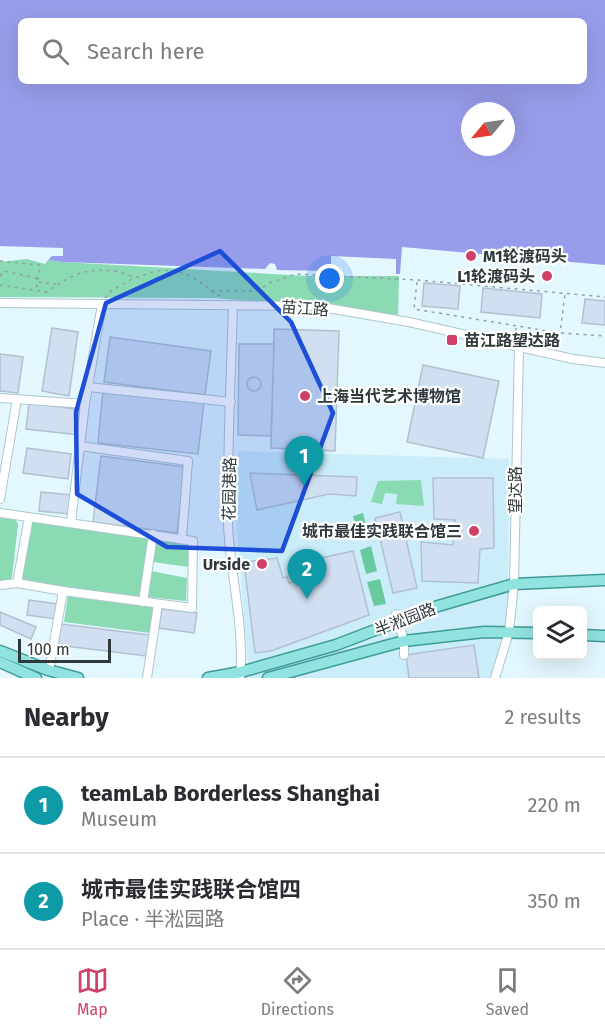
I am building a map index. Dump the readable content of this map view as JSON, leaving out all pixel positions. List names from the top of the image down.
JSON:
{
  "streets": {
    "main road": ["半淞园路"],
    "street": ["苗江路", "花园港路", "望达路"]
  },
  "crossings": [
    ["苗江路", "花园港路"],
    ["苗江路", "望达路"],
    ["花园港路", "半淞园路"],
    ["望达路", "半淞园路"]
  ],
  "places": {
    "other": [
      "M1轮渡码头",
      "L1轮渡码头",
      "上海当代艺术博物馆",
      "城市最佳实践联合馆三",
      "Urside"
    ],
    "transit": ["苗江路望达路"]
  },
  "scale_bar": "100 m",
  "north": "bottom left",
  "page": {
    "search": "Search here",
    "pins": ["1", "2"],
    "scale": "100 m",
    "heading": ["Nearby", "2 results"],
    "list": [
      {
        "mark": "1",
        "name": "teamLab Borderless Shanghai",
        "note": "Museum",
        "value": "220 m"
      },
      {
        "mark": "2",
        "name": "城市最佳实践联合馆四",
        "note": "Place · 半淞园路",
        "value": "350 m"
      }
    ],
    "nav": ["Map", "Directions", "Saved"]
  }
}
